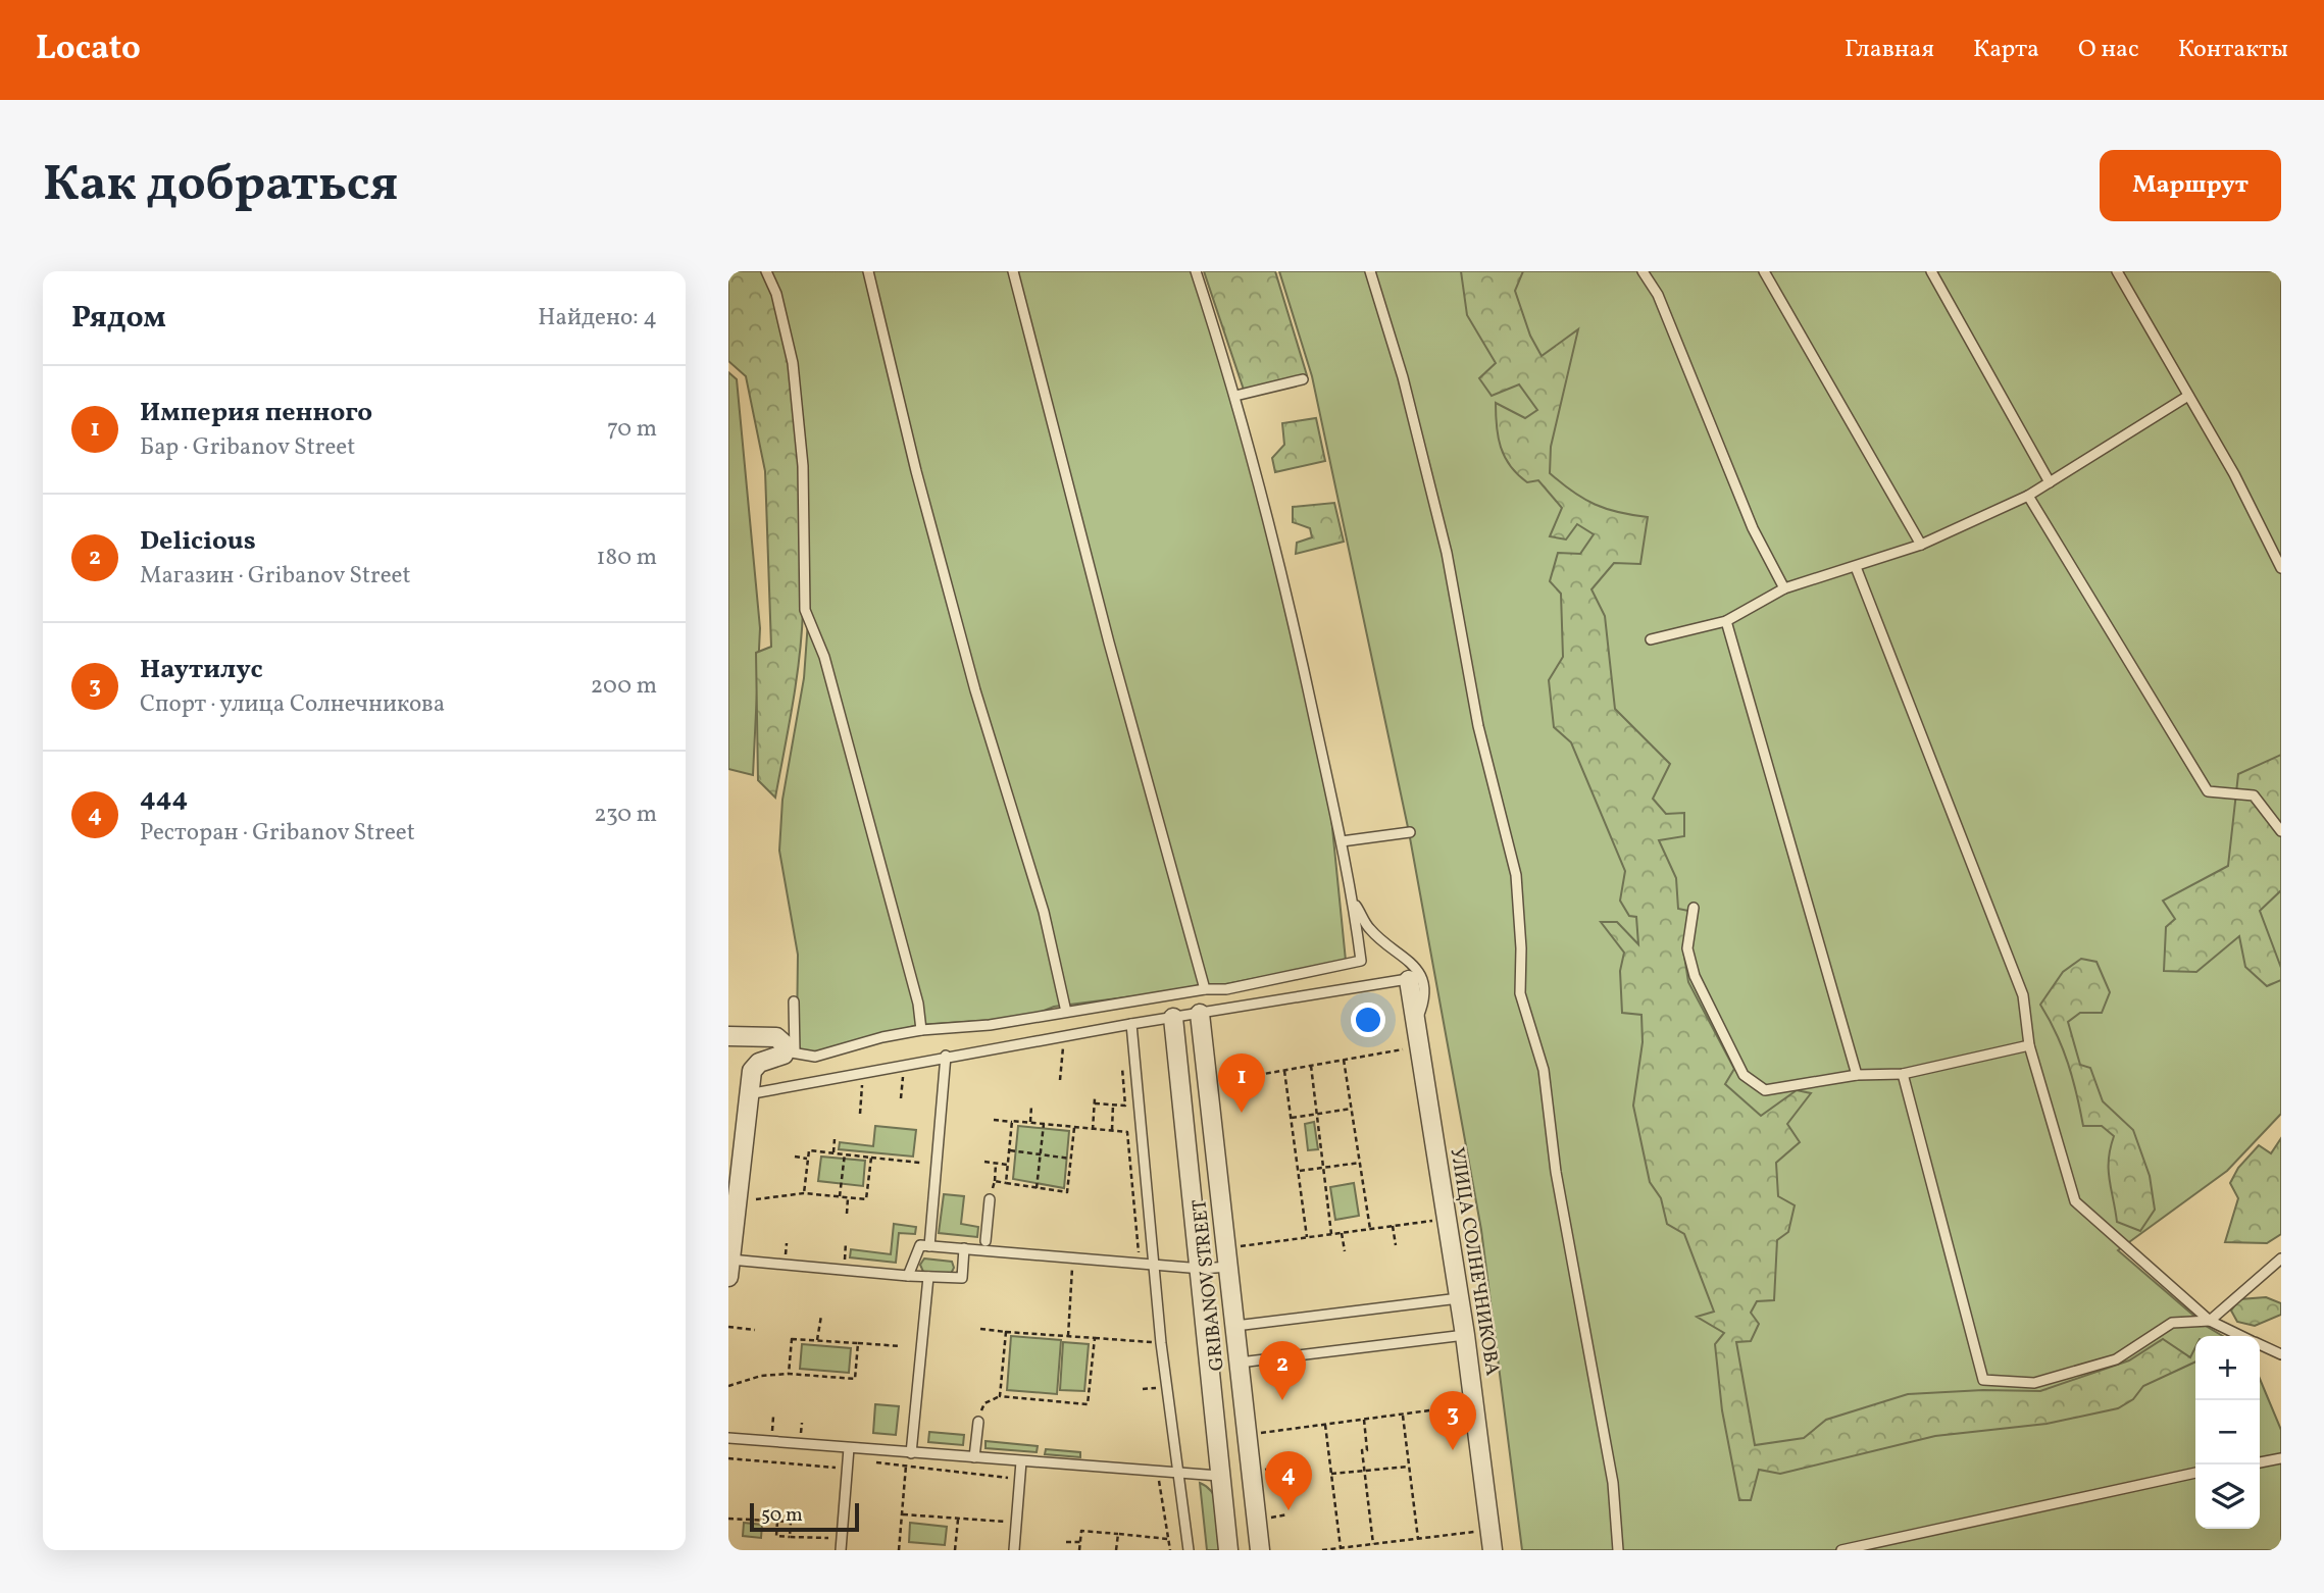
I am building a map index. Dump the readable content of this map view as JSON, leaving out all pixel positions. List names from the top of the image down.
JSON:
{
  "streets": {
    "street": ["УЛИЦА СОЛНЕЧНИКОВА", "GRIBANOV STREET"]
  },
  "scale_bar": "50 m",
  "page": {
    "header": "Locato",
    "nav": [
      "Главная",
      "Карта",
      "О нас",
      "Контакты"
    ],
    "buttons": "Маршрут",
    "title": "Как добраться",
    "heading": ["Рядом", "Найдено: 4"],
    "list": [
      {
        "mark": "1",
        "name": "Империя пенного",
        "note": "Бар · Gribanov Street",
        "value": "70 m"
      },
      {
        "mark": "2",
        "name": "Delicious",
        "note": "Магазин · Gribanov Street",
        "value": "180 m"
      },
      {
        "mark": "3",
        "name": "Наутилус",
        "note": "Спорт · улица Солнечникова",
        "value": "200 m"
      },
      {
        "mark": "4",
        "name": "444",
        "note": "Ресторан · Gribanov Street",
        "value": "230 m"
      }
    ],
    "pins": [
      "1",
      "2",
      "3",
      "4"
    ],
    "map_buttons": ["+", "−"],
    "scale": "50 m"
  }
}
